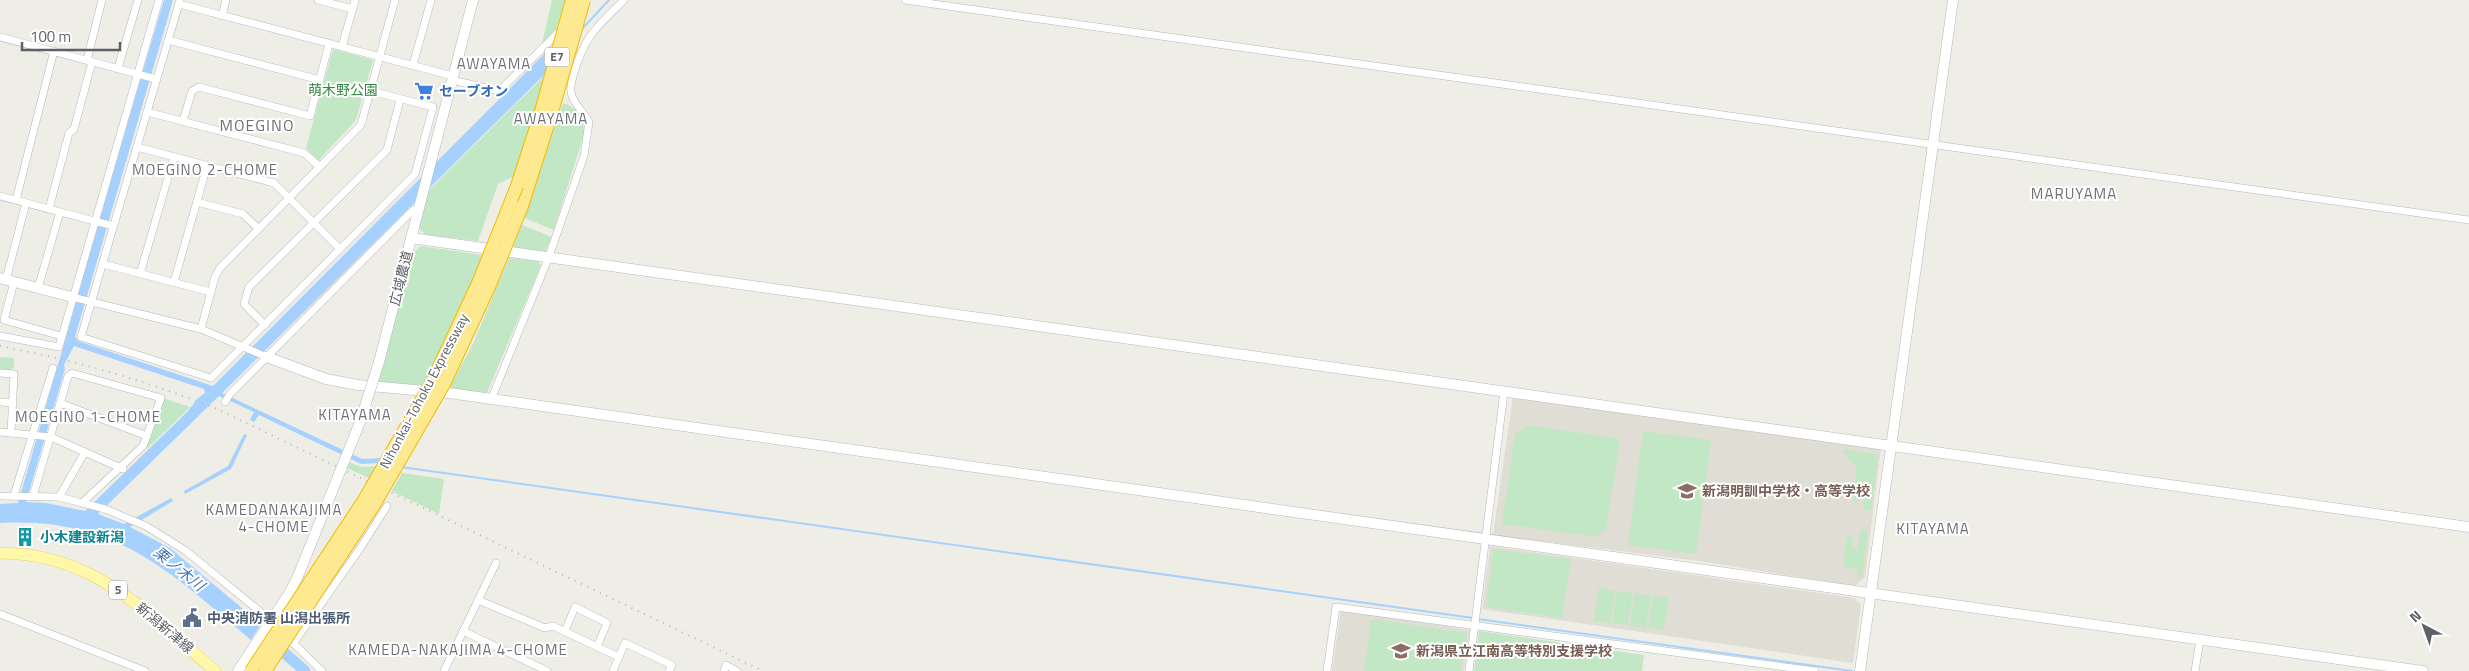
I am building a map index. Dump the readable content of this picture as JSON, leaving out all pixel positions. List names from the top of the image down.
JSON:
{
  "streets": {
    "highway": ["E7", "Nihonkai-Tohoku Expressway"],
    "main road": ["5", "新潟新津線"],
    "street": ["広域農道"]
  },
  "districts": [
    "AWAYAMA",
    "AWAYAMA",
    "MOEGINO",
    "MOEGINO 2-CHOME",
    "MARUYAMA",
    "KITAYAMA",
    "MOEGINO 1-CHOME",
    "KAMEDANAKAJIMA 4-CHOME",
    "KITAYAMA",
    "KAMEDA-NAKAJIMA 4-CHOME"
  ],
  "water": ["栗ノ木川"],
  "parks": ["萌木野公園"],
  "places": {
    "supermarket": ["セーブオン"],
    "school or university": ["新潟明訓中学校・高等学校", "新潟県立江南高等特別支援学校"],
    "building": ["小木建設新潟"],
    "public building": ["中央消防署 山潟出張所"]
  },
  "scale_bar": "100 m",
  "north": "top left"
}
